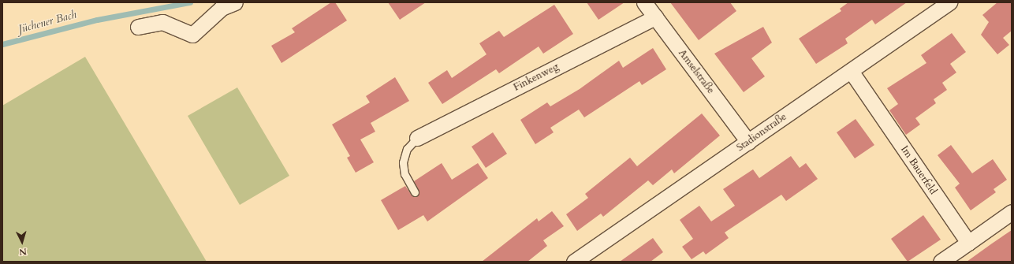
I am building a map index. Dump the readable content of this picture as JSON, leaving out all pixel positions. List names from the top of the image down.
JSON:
{
  "streets": {
    "street": [
      "Amselstraße",
      "Finkenweg",
      "Stadionstraße",
      "Im Bauerfeld"
    ]
  },
  "crossings": [
    ["Amselstraße", "Finkenweg"],
    ["Amselstraße", "Stadionstraße"],
    ["Stadionstraße", "Im Bauerfeld"]
  ],
  "water": ["Jüchener Bach"],
  "north": "bottom"
}
